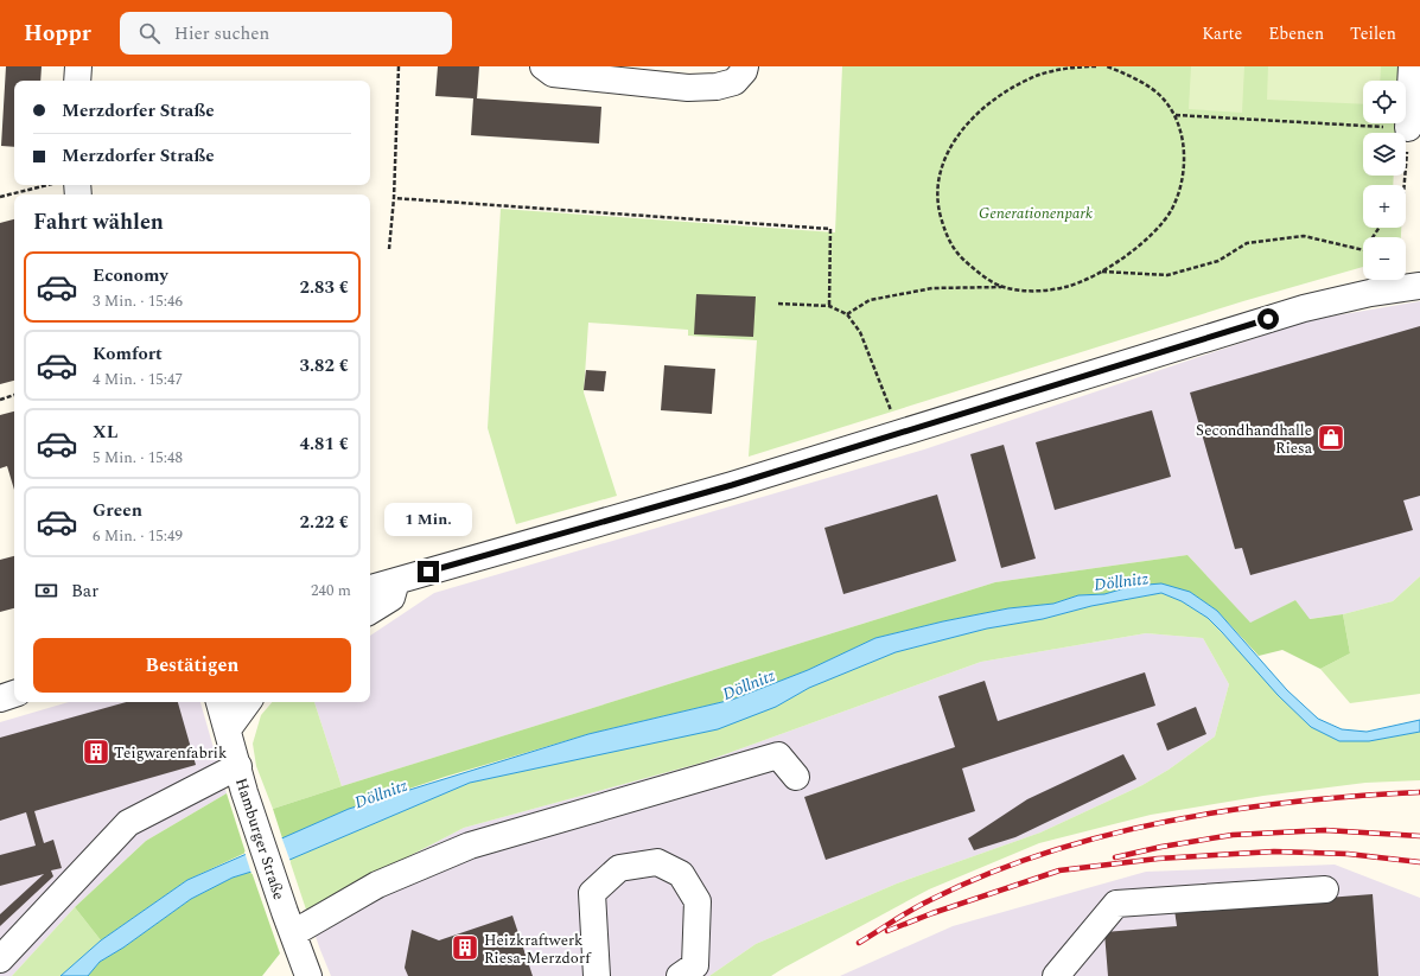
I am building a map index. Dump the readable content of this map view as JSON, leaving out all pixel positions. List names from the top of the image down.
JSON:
{
  "streets": {
    "street": ["Hamburger Straße"]
  },
  "water": ["Döllnitz"],
  "parks": ["Generationenpark"],
  "places": {
    "shop": ["Secondhandhalle Riesa"],
    "building": ["Teigwarenfabrik", "Heizkraftwerk Riesa-Merzdorf"]
  },
  "page": {
    "header": "Hoppr",
    "search": "Hier suchen",
    "nav": ["Karte", "Ebenen", "Teilen"],
    "map_buttons": ["+", "−"],
    "banner": ["Merzdorfer Straße", "Merzdorfer Straße"],
    "heading": "Fahrt wählen",
    "list": [
      {
        "name": "Economy",
        "note": "3 Min. · 15:46",
        "value": "2.83 €"
      },
      {
        "name": "Komfort",
        "note": "4 Min. · 15:47",
        "value": "3.82 €"
      },
      {
        "name": "XL",
        "note": "5 Min. · 15:48",
        "value": "4.81 €"
      },
      {
        "name": "Green",
        "note": "6 Min. · 15:49",
        "value": "2.22 €"
      }
    ],
    "bubble": "1 Min.",
    "pay": ["Bar", "240 m"],
    "buttons": "Bestätigen"
  }
}
